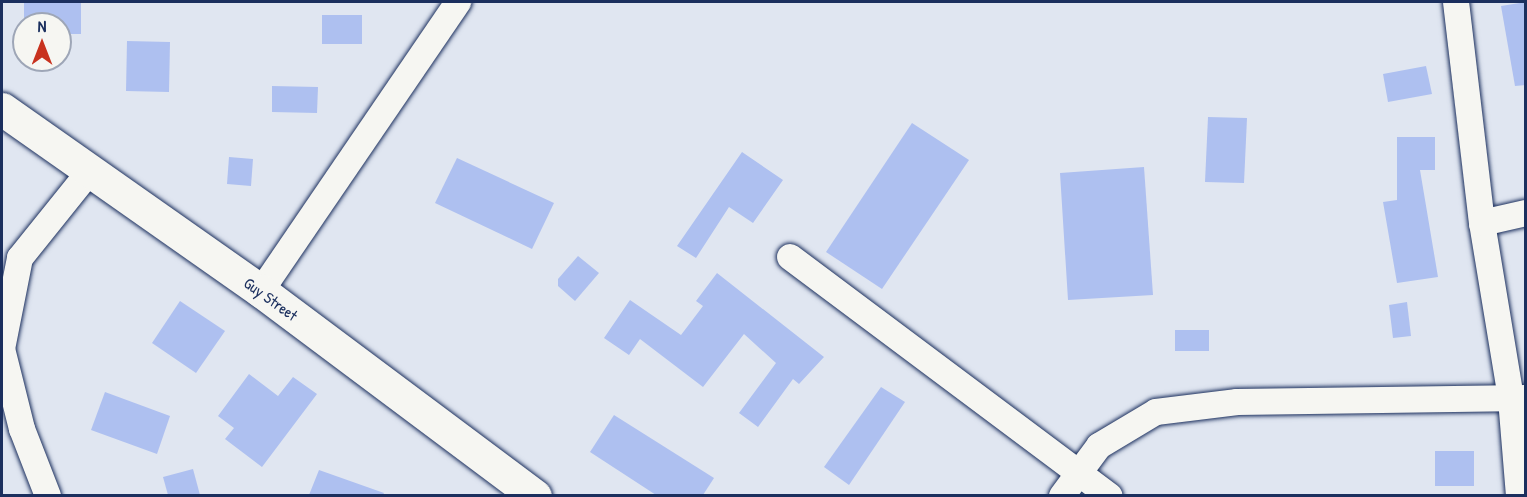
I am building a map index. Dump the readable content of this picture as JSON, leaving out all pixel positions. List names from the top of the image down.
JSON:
{
  "streets": {
    "street": ["Guy Street"]
  },
  "north": "top"
}
